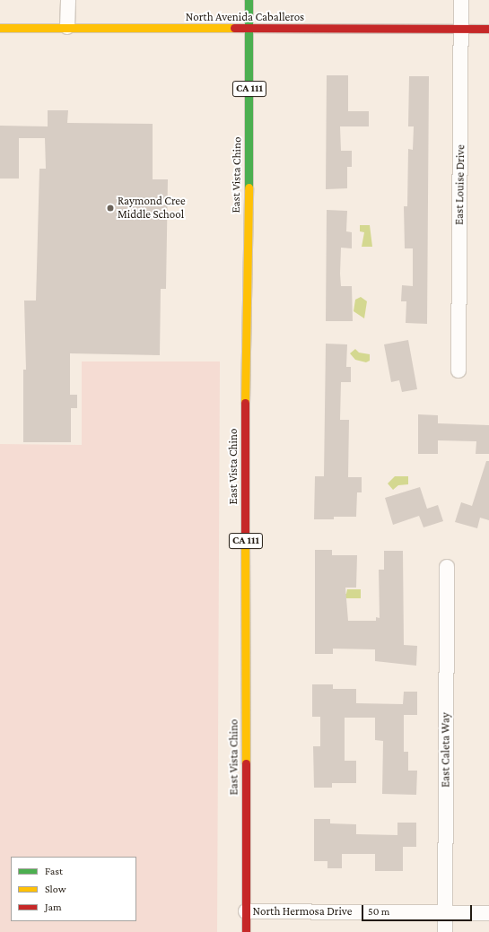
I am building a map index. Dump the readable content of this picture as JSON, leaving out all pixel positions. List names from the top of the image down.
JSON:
{
  "streets": {
    "main road": ["North Avenida Caballeros", "CA 111", "East Vista Chino"],
    "street": ["East Louise Drive", "East Caleta Way", "North Hermosa Drive"]
  },
  "crossings": [
    ["North Avenida Caballeros", "East Vista Chino"],
    ["North Avenida Caballeros", "East Louise Drive"],
    ["East Vista Chino", "North Hermosa Drive"],
    ["East Caleta Way", "North Hermosa Drive"]
  ],
  "places": ["Raymond Cree Middle School"],
  "legend": ["Fast", "Slow", "Jam"],
  "scale_bar": "50 m"
}
